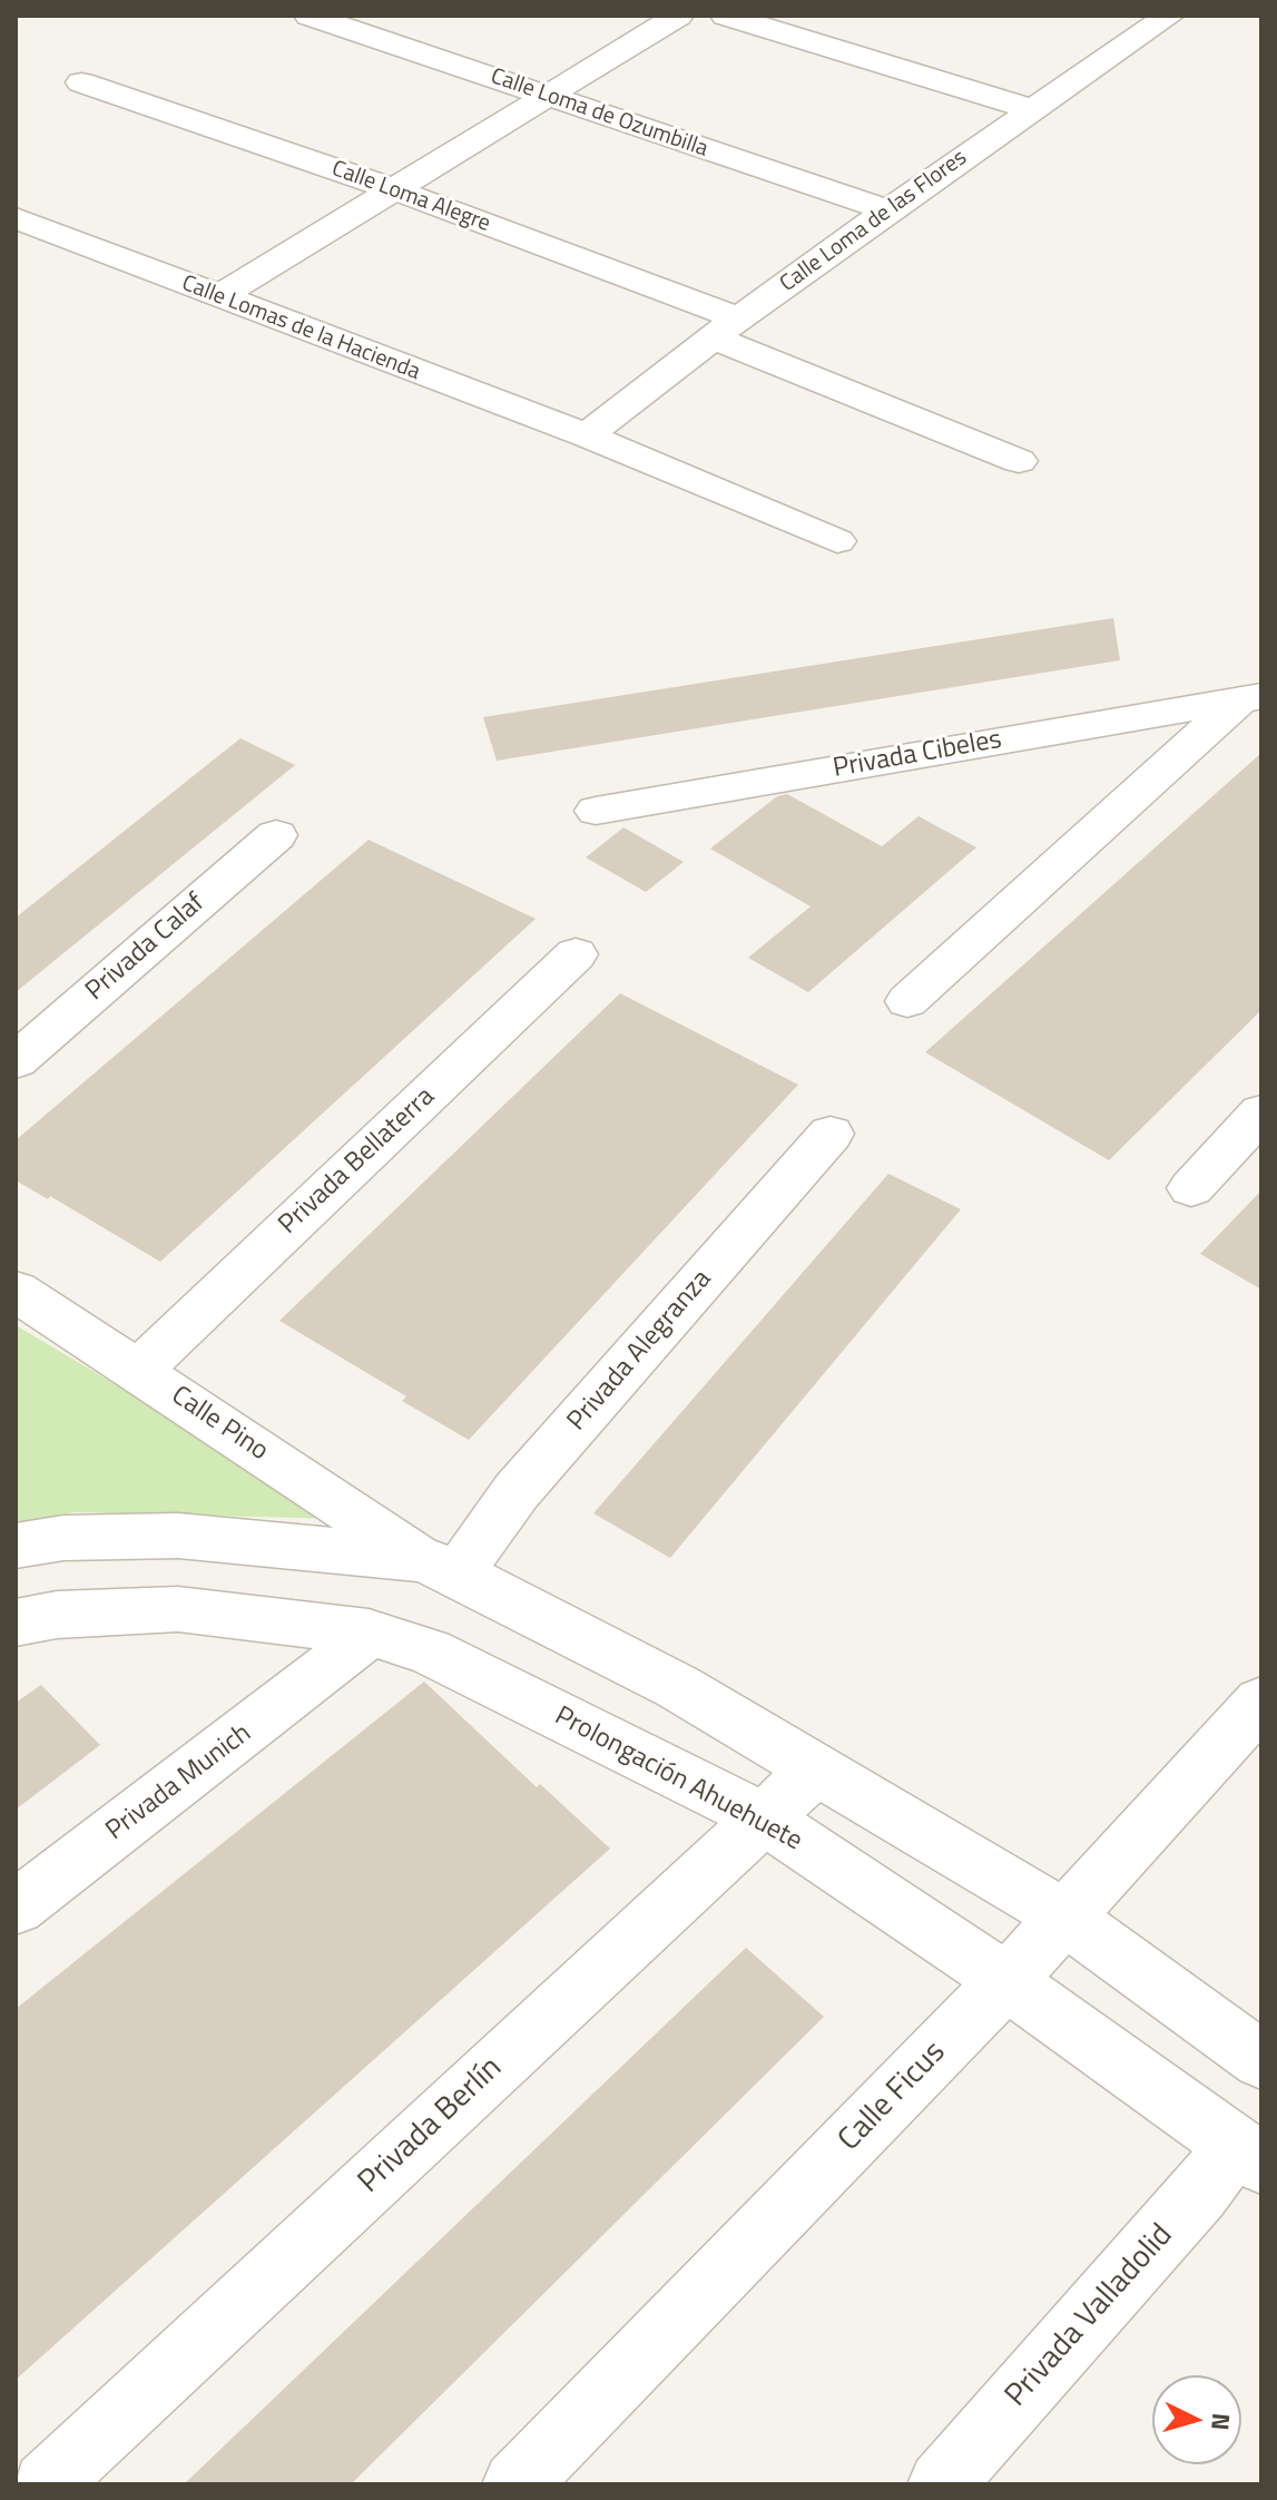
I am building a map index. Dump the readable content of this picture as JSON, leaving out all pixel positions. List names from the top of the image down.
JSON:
{
  "streets": {
    "street": [
      "Calle Loma de Ozumbilla",
      "Calle Loma Alegre",
      "Calle Loma de las Flores",
      "Calle Lomas de la Hacienda",
      "Privada Cibeles",
      "Privada Calaf",
      "Privada Bellaterra",
      "Privada Alegranza",
      "Calle Pino",
      "Prolongación Ahuehuete",
      "Privada Munich",
      "Calle Ficus",
      "Privada Berlín",
      "Privada Valladolid"
    ]
  },
  "crossings": [
    ["Calle Loma de Ozumbilla", "Calle Loma de las Flores"],
    ["Calle Loma Alegre", "Calle Loma de las Flores"],
    ["Calle Loma de las Flores", "Calle Lomas de la Hacienda"],
    ["Privada Bellaterra", "Calle Pino"],
    ["Privada Alegranza", "Calle Pino"],
    ["Prolongación Ahuehuete", "Privada Munich"],
    ["Prolongación Ahuehuete", "Calle Ficus"],
    ["Prolongación Ahuehuete", "Privada Berlín"],
    ["Prolongación Ahuehuete", "Privada Valladolid"]
  ],
  "north": "right"
}
